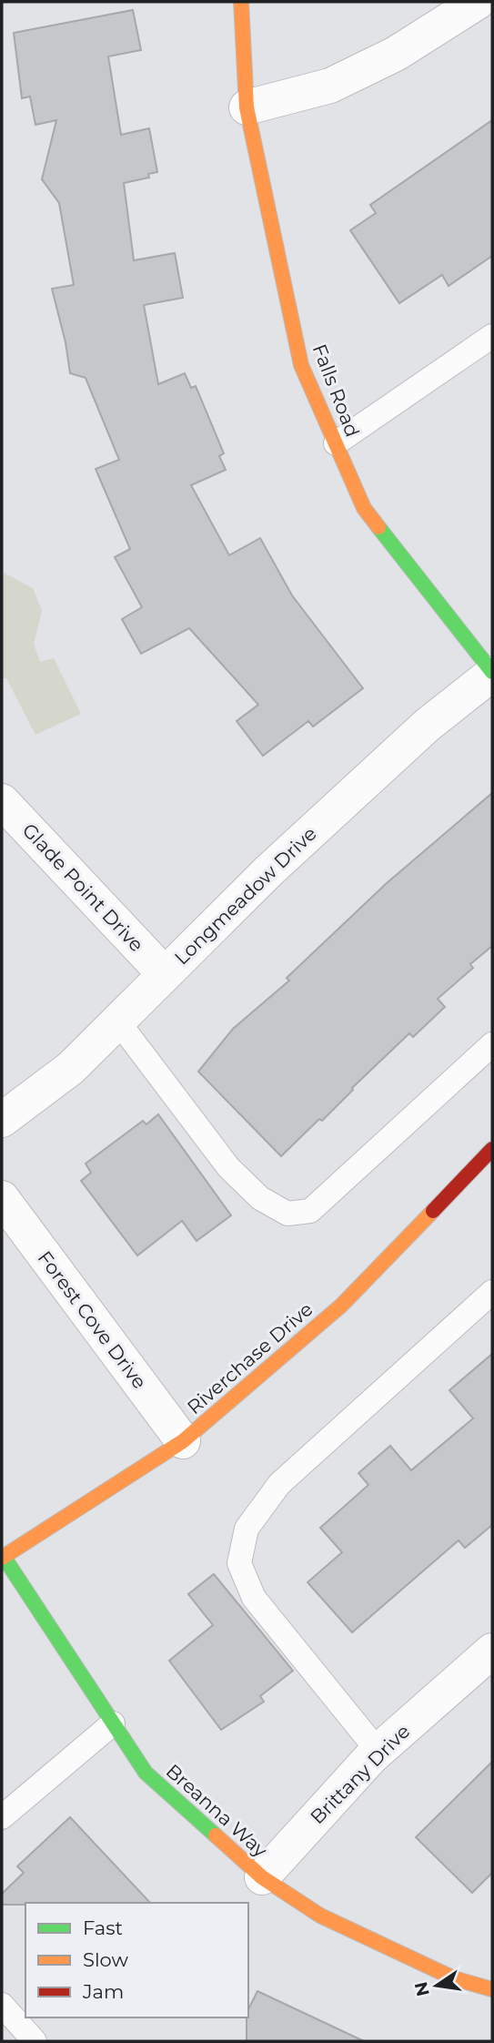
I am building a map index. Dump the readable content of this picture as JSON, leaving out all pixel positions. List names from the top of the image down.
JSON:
{
  "streets": {
    "street": [
      "Falls Road",
      "Glade Point Drive",
      "Longmeadow Drive",
      "Forest Cove Drive",
      "Riverchase Drive",
      "Brittany Drive",
      "Breanna Way"
    ]
  },
  "crossings": [
    ["Falls Road", "Longmeadow Drive"],
    ["Glade Point Drive", "Longmeadow Drive"],
    ["Forest Cove Drive", "Riverchase Drive"],
    ["Riverchase Drive", "Breanna Way"],
    ["Brittany Drive", "Breanna Way"]
  ],
  "legend": ["Fast", "Slow", "Jam"],
  "north": "left"
}
